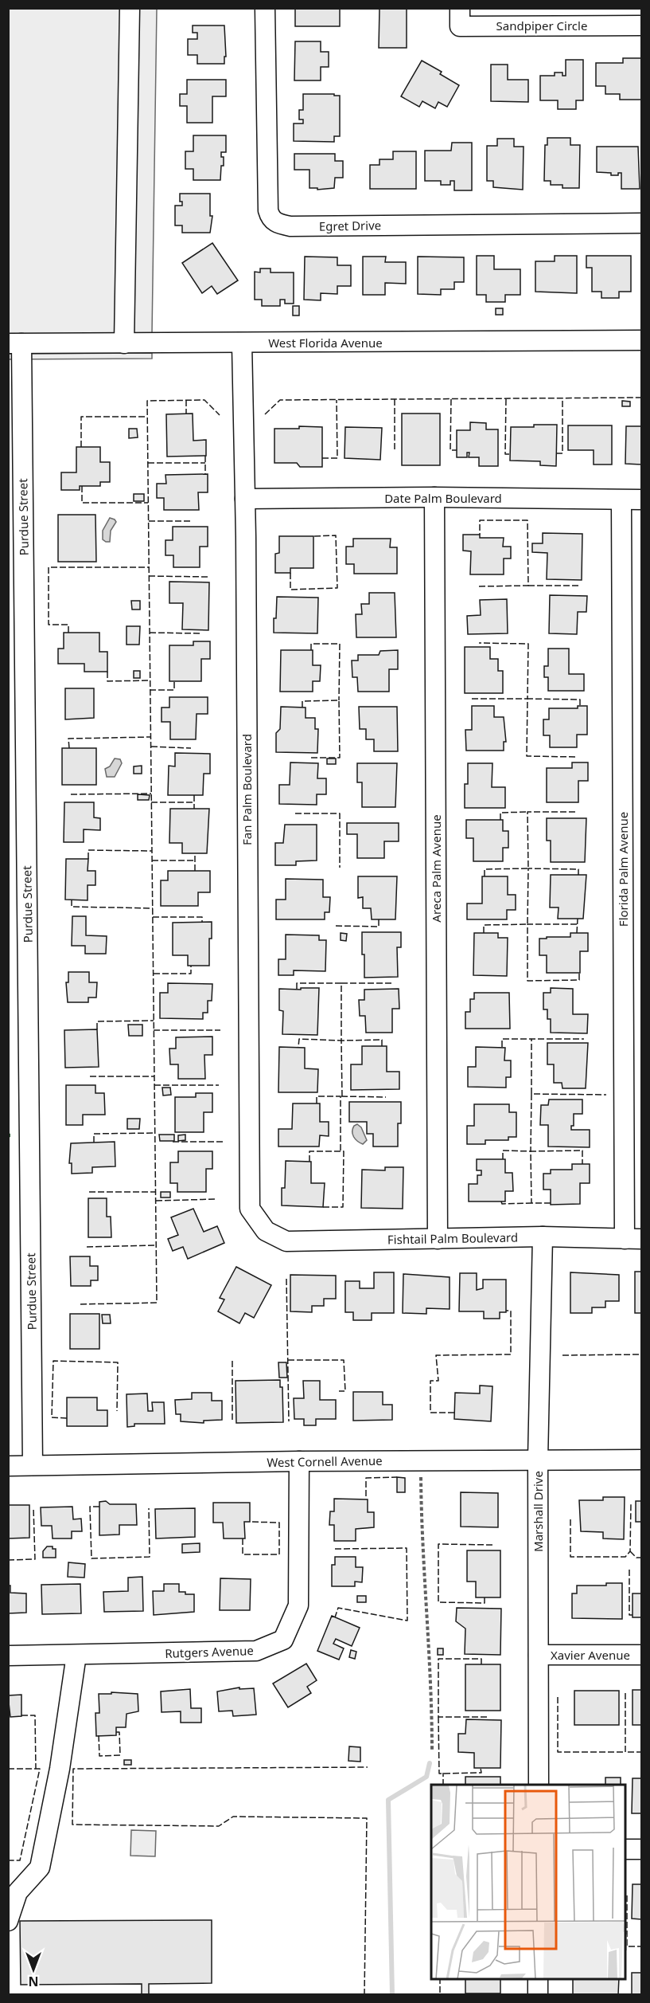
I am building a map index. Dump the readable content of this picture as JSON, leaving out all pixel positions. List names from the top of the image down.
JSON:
{
  "streets": {
    "street": [
      "Sandpiper Circle",
      "Egret Drive",
      "West Florida Avenue",
      "Date Palm Boulevard",
      "Purdue Street",
      "Fan Palm Boulevard",
      "Areca Palm Avenue",
      "Florida Palm Avenue",
      "Fishtail Palm Boulevard",
      "West Cornell Avenue",
      "Marshall Drive",
      "Rutgers Avenue",
      "Xavier Avenue"
    ]
  },
  "crossings": [
    ["West Florida Avenue", "Purdue Street"],
    ["West Florida Avenue", "Fan Palm Boulevard"],
    ["Date Palm Boulevard", "Fan Palm Boulevard"],
    ["Date Palm Boulevard", "Areca Palm Avenue"],
    ["Date Palm Boulevard", "Florida Palm Avenue"],
    ["Purdue Street", "West Cornell Avenue"],
    ["Fan Palm Boulevard", "Fishtail Palm Boulevard"],
    ["Areca Palm Avenue", "Fishtail Palm Boulevard"],
    ["Florida Palm Avenue", "Fishtail Palm Boulevard"],
    ["Fishtail Palm Boulevard", "Marshall Drive"],
    ["West Cornell Avenue", "Marshall Drive"],
    ["West Cornell Avenue", "Rutgers Avenue"],
    ["Marshall Drive", "Xavier Avenue"]
  ],
  "north": "bottom"
}
